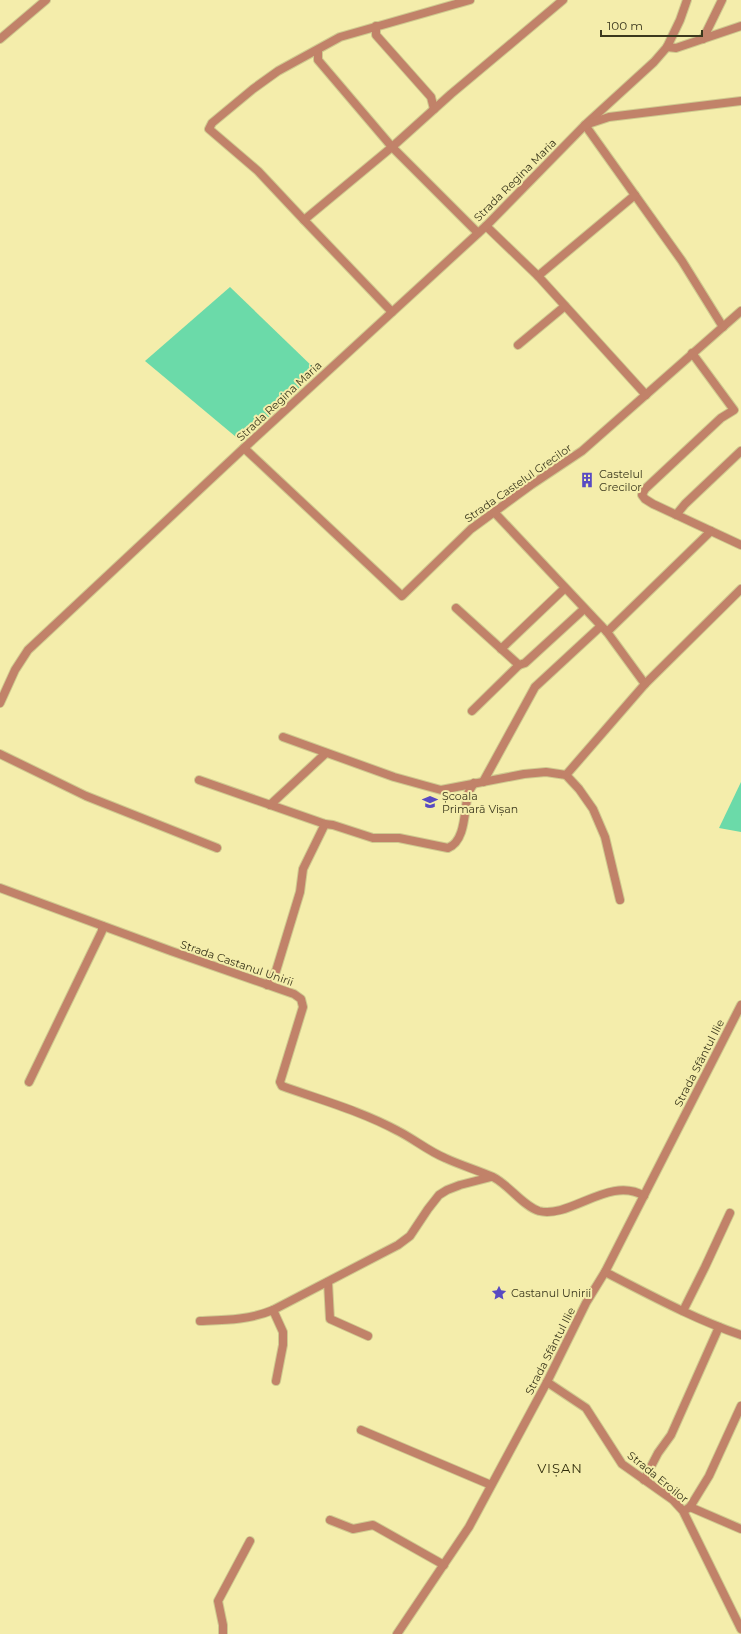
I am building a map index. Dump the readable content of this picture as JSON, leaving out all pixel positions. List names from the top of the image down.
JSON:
{
  "streets": {
    "street": [
      "Strada Regina Maria",
      "Strada Castelul Grecilor",
      "Strada Castanul Unirii",
      "Strada Sfântul Ilie",
      "Strada Eroilor"
    ]
  },
  "crossings": [
    ["Strada Regina Maria", "Strada Castelul Grecilor"],
    ["Strada Castanul Unirii", "Strada Sfântul Ilie"],
    ["Strada Sfântul Ilie", "Strada Eroilor"]
  ],
  "districts": ["VIȘAN"],
  "places": {
    "building": ["Castelul Grecilor"],
    "school or university": ["Școala Primară Vișan"],
    "place": ["Castanul Unirii"]
  },
  "scale_bar": "100 m"
}
